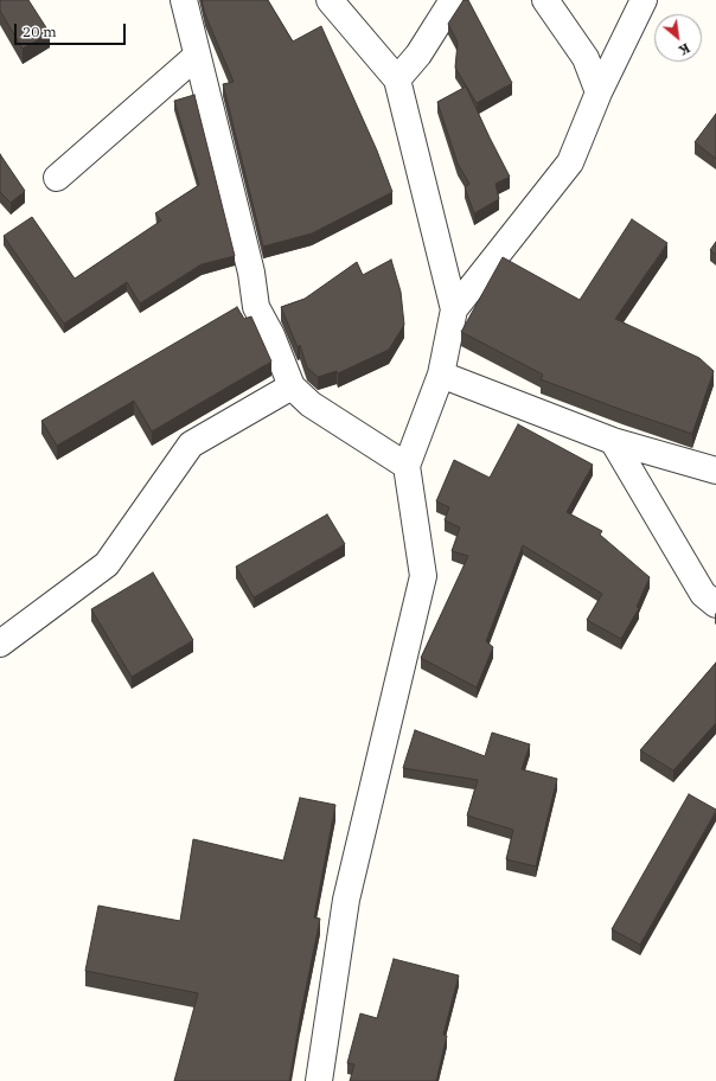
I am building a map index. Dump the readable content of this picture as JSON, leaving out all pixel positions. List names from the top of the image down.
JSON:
{
  "scale_bar": "20 m",
  "north": "bottom right"
}
